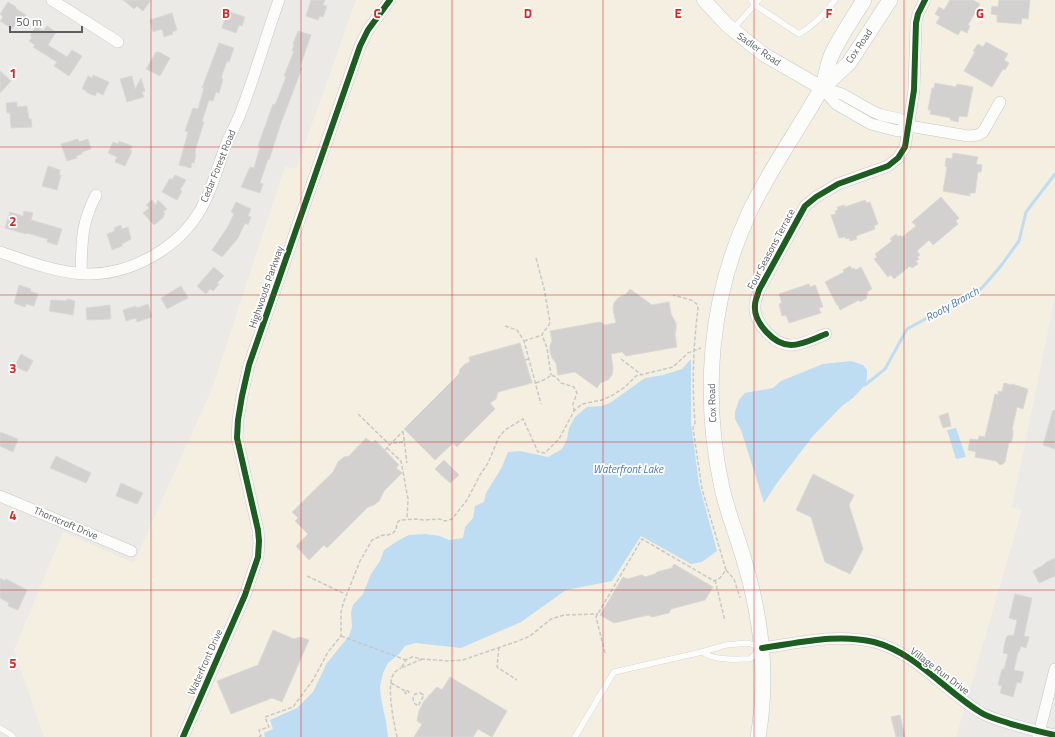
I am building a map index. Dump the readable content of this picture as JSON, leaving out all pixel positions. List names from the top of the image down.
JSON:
{
  "streets": {
    "main road": ["Cox Road"],
    "street": [
      "Sadler Road",
      "Cedar Forest Road",
      "Four Seasons Terrace",
      "Highwoods Parkway",
      "Thorncroft Drive",
      "Waterfront Drive",
      "Village Run Drive"
    ]
  },
  "crossings": [
    ["Cox Road", "Sadler Road"],
    ["Cox Road", "Village Run Drive"],
    ["Highwoods Parkway", "Waterfront Drive"]
  ],
  "water": ["Rooty Branch", "Waterfront Lake"],
  "scale_bar": "50 m",
  "grid": {
    "columns": [
      "B",
      "C",
      "D",
      "E",
      "F",
      "G"
    ],
    "rows": [
      "1",
      "2",
      "3",
      "4",
      "5"
    ]
  }
}
